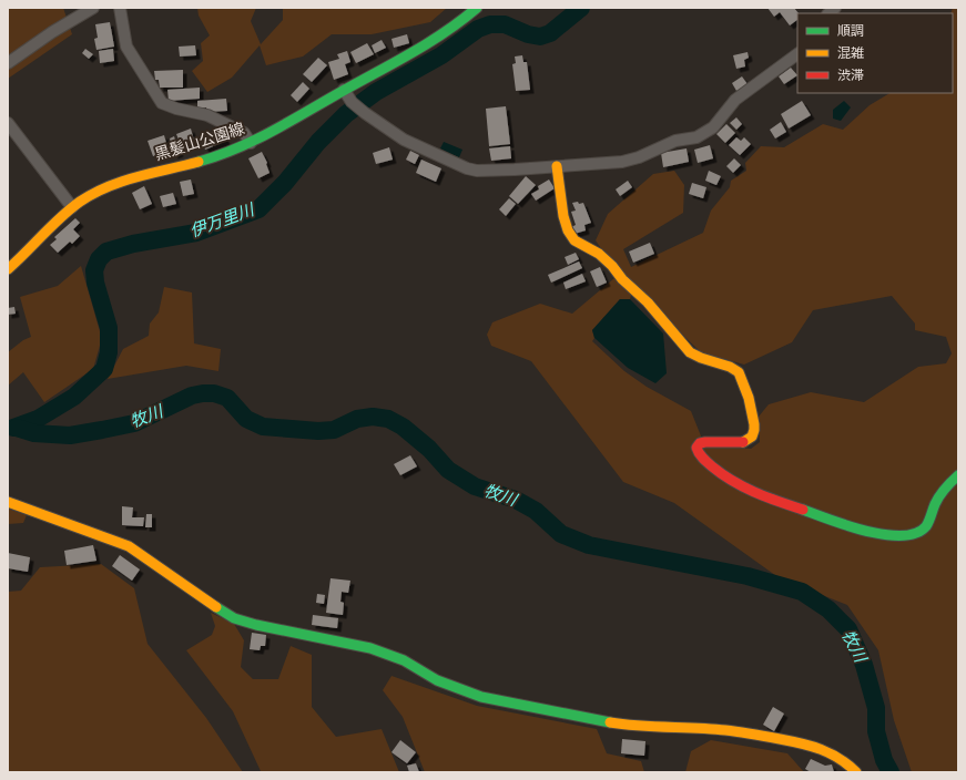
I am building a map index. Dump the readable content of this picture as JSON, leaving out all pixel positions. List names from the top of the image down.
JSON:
{
  "streets": {
    "street": ["黒髪山公園線"]
  },
  "water": ["伊万里川", "牧川"],
  "legend": ["順調", "混雑", "渋滞"]
}
